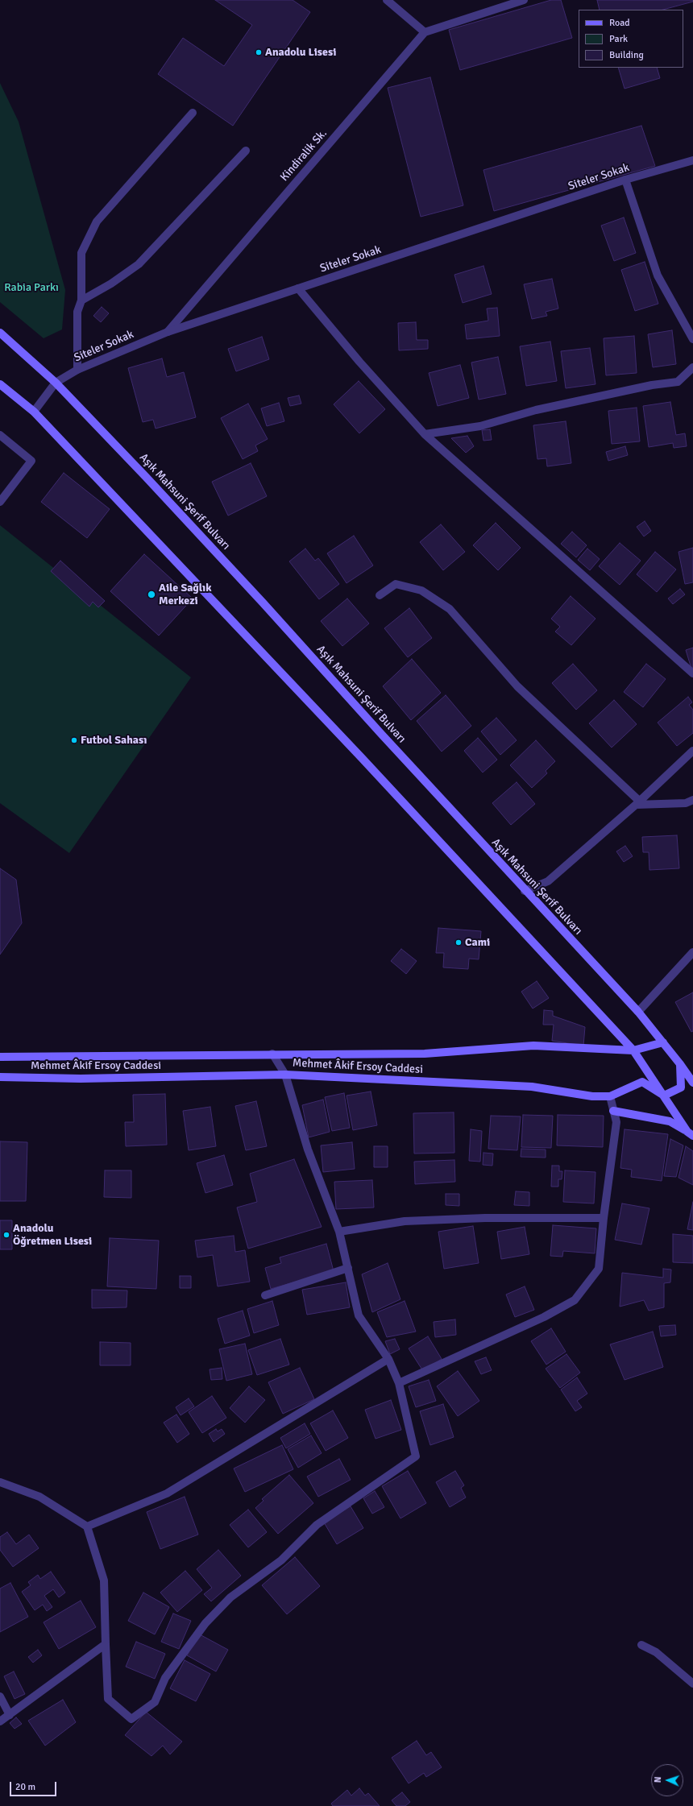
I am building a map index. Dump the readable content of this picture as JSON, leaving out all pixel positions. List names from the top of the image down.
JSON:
{
  "streets": {
    "main road": ["Aşık Mahsuni Şerif Bulvarı", "Mehmet Âkif Ersoy Caddesi"],
    "street": ["Kindiralik Sk.", "Siteler Sokak"]
  },
  "crossings": [
    ["Kindiralik Sk.", "Siteler Sokak"],
    ["Siteler Sokak", "Aşık Mahsuni Şerif Bulvarı"],
    ["Aşık Mahsuni Şerif Bulvarı", "Mehmet Âkif Ersoy Caddesi"]
  ],
  "parks": ["Rabia Parkı"],
  "places": [
    "Anadolu Lisesi",
    "Aile Sağlık Merkezi",
    "Futbol Sahası",
    "Cami",
    "Anadolu Öğretmen Lisesi"
  ],
  "legend": ["Road", "Park", "Building"],
  "scale_bar": "20 m",
  "north": "left"
}
